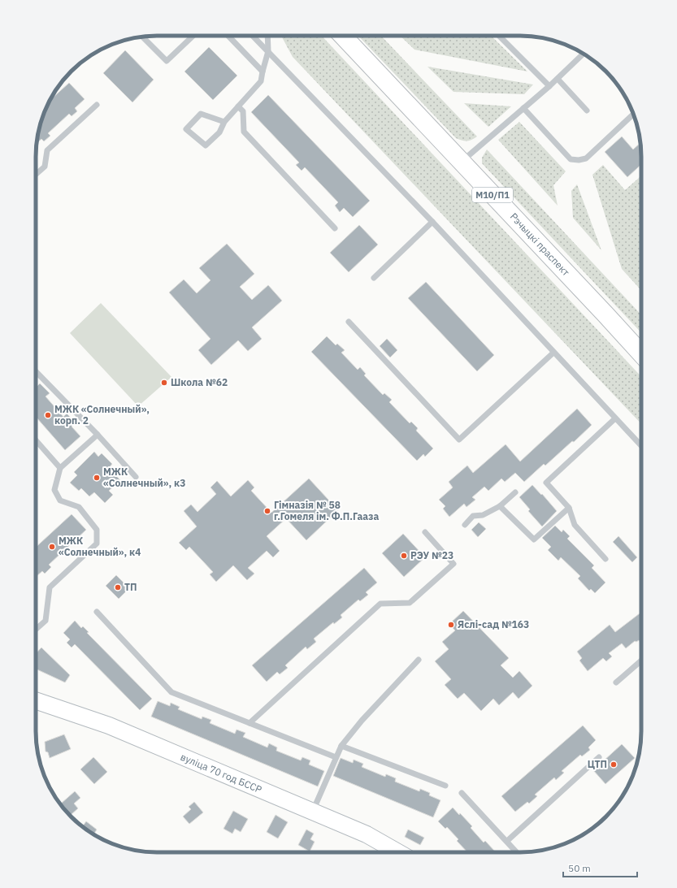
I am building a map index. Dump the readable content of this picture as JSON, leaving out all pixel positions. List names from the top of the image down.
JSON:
{
  "streets": {
    "main road": ["М10/П1", "Рэчыцкі праспект"],
    "street": ["вуліца 70 год БССР"]
  },
  "places": [
    "Школа №62",
    "МЖК «Солнечный», корп. 2",
    "МЖК «Солнечный», к3",
    "Гімназія № 58 г.Гомеля ім. Ф.П.Гааза",
    "МЖК «Солнечный», к4",
    "РЭУ №23",
    "ТП",
    "Яслі-сад №163",
    "ЦТП"
  ],
  "scale_bar": "50 m"
}
